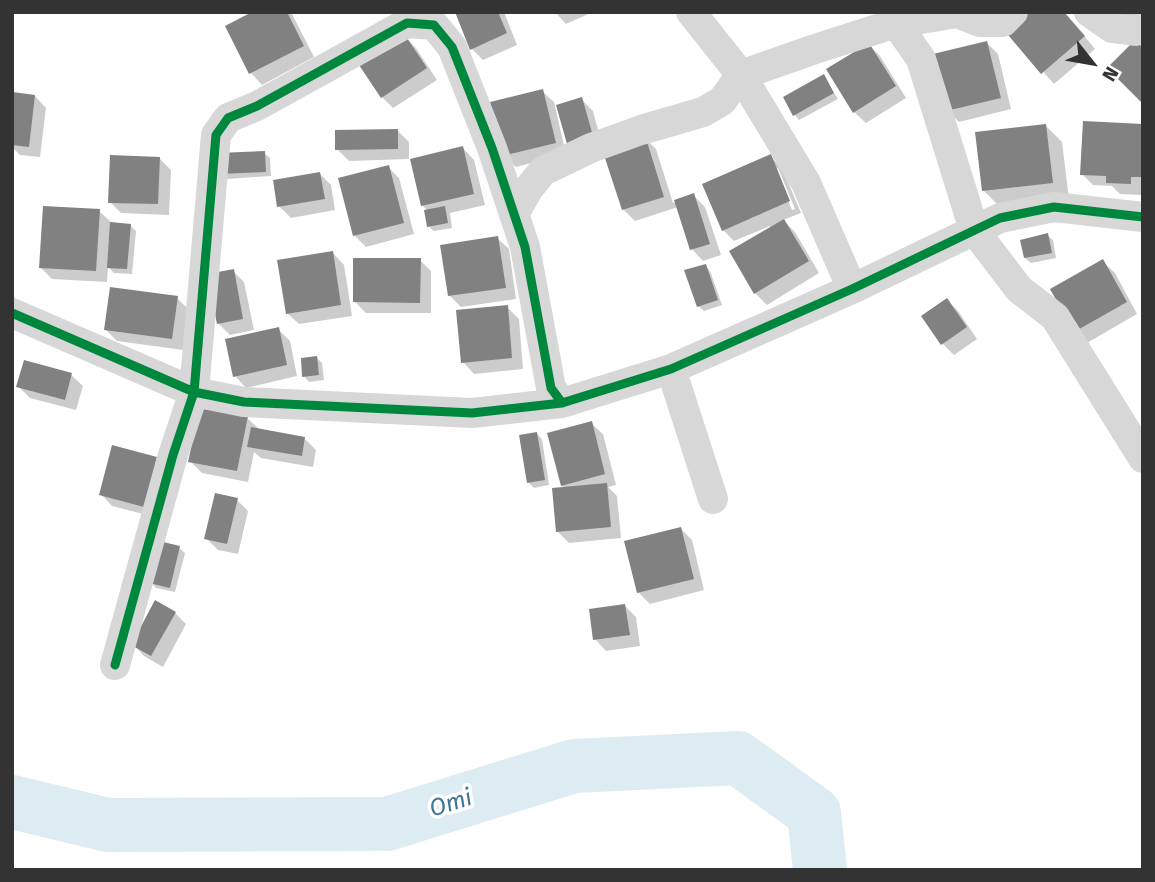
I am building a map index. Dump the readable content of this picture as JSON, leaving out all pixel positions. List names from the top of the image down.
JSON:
{
  "water": ["Omi"],
  "north": "bottom right"
}
